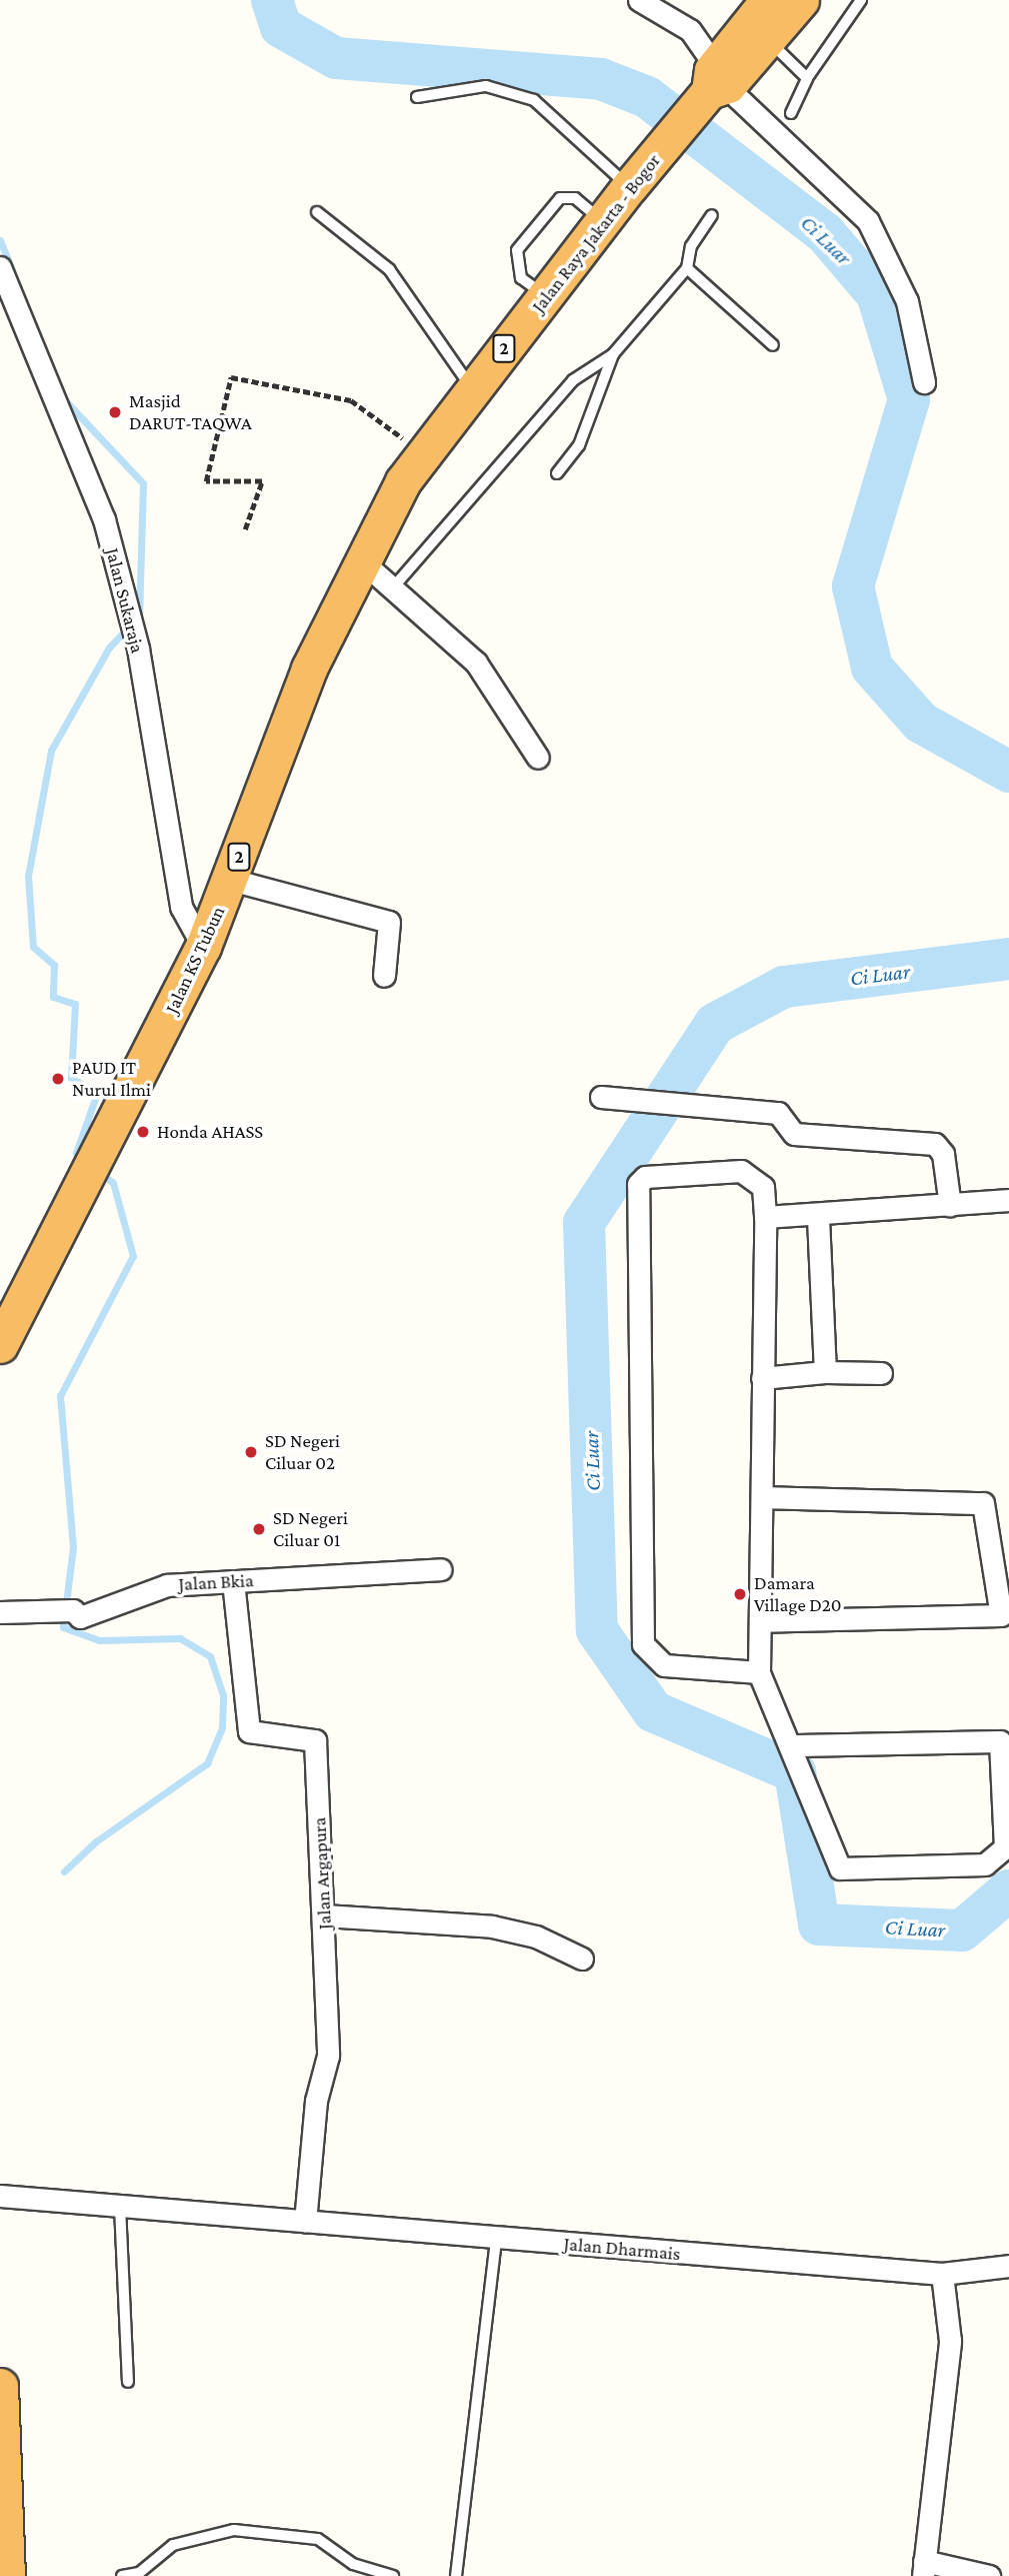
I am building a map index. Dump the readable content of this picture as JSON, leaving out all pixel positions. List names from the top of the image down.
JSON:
{
  "streets": {
    "highway": ["Jalan Raya Jakarta - Bogor", "2", "Jalan KS Tubun"],
    "street": [
      "Jalan Sukaraja",
      "Jalan Bkia",
      "Jalan Argapura",
      "Jalan Dharmais"
    ]
  },
  "crossings": [
    ["Jalan Raya Jakarta - Bogor", "2"],
    ["Jalan Raya Jakarta - Bogor", "Jalan KS Tubun"],
    ["Jalan Sukaraja", "Jalan KS Tubun"],
    ["Jalan Bkia", "Jalan Argapura"],
    ["Jalan Argapura", "Jalan Dharmais"]
  ],
  "water": ["Ci Luar"],
  "places": [
    "Masjid DARUT-TAQWA",
    "PAUD IT Nurul Ilmi",
    "Honda AHASS",
    "SD Negeri Ciluar 02",
    "SD Negeri Ciluar 01",
    "Damara Village D20"
  ]
}
